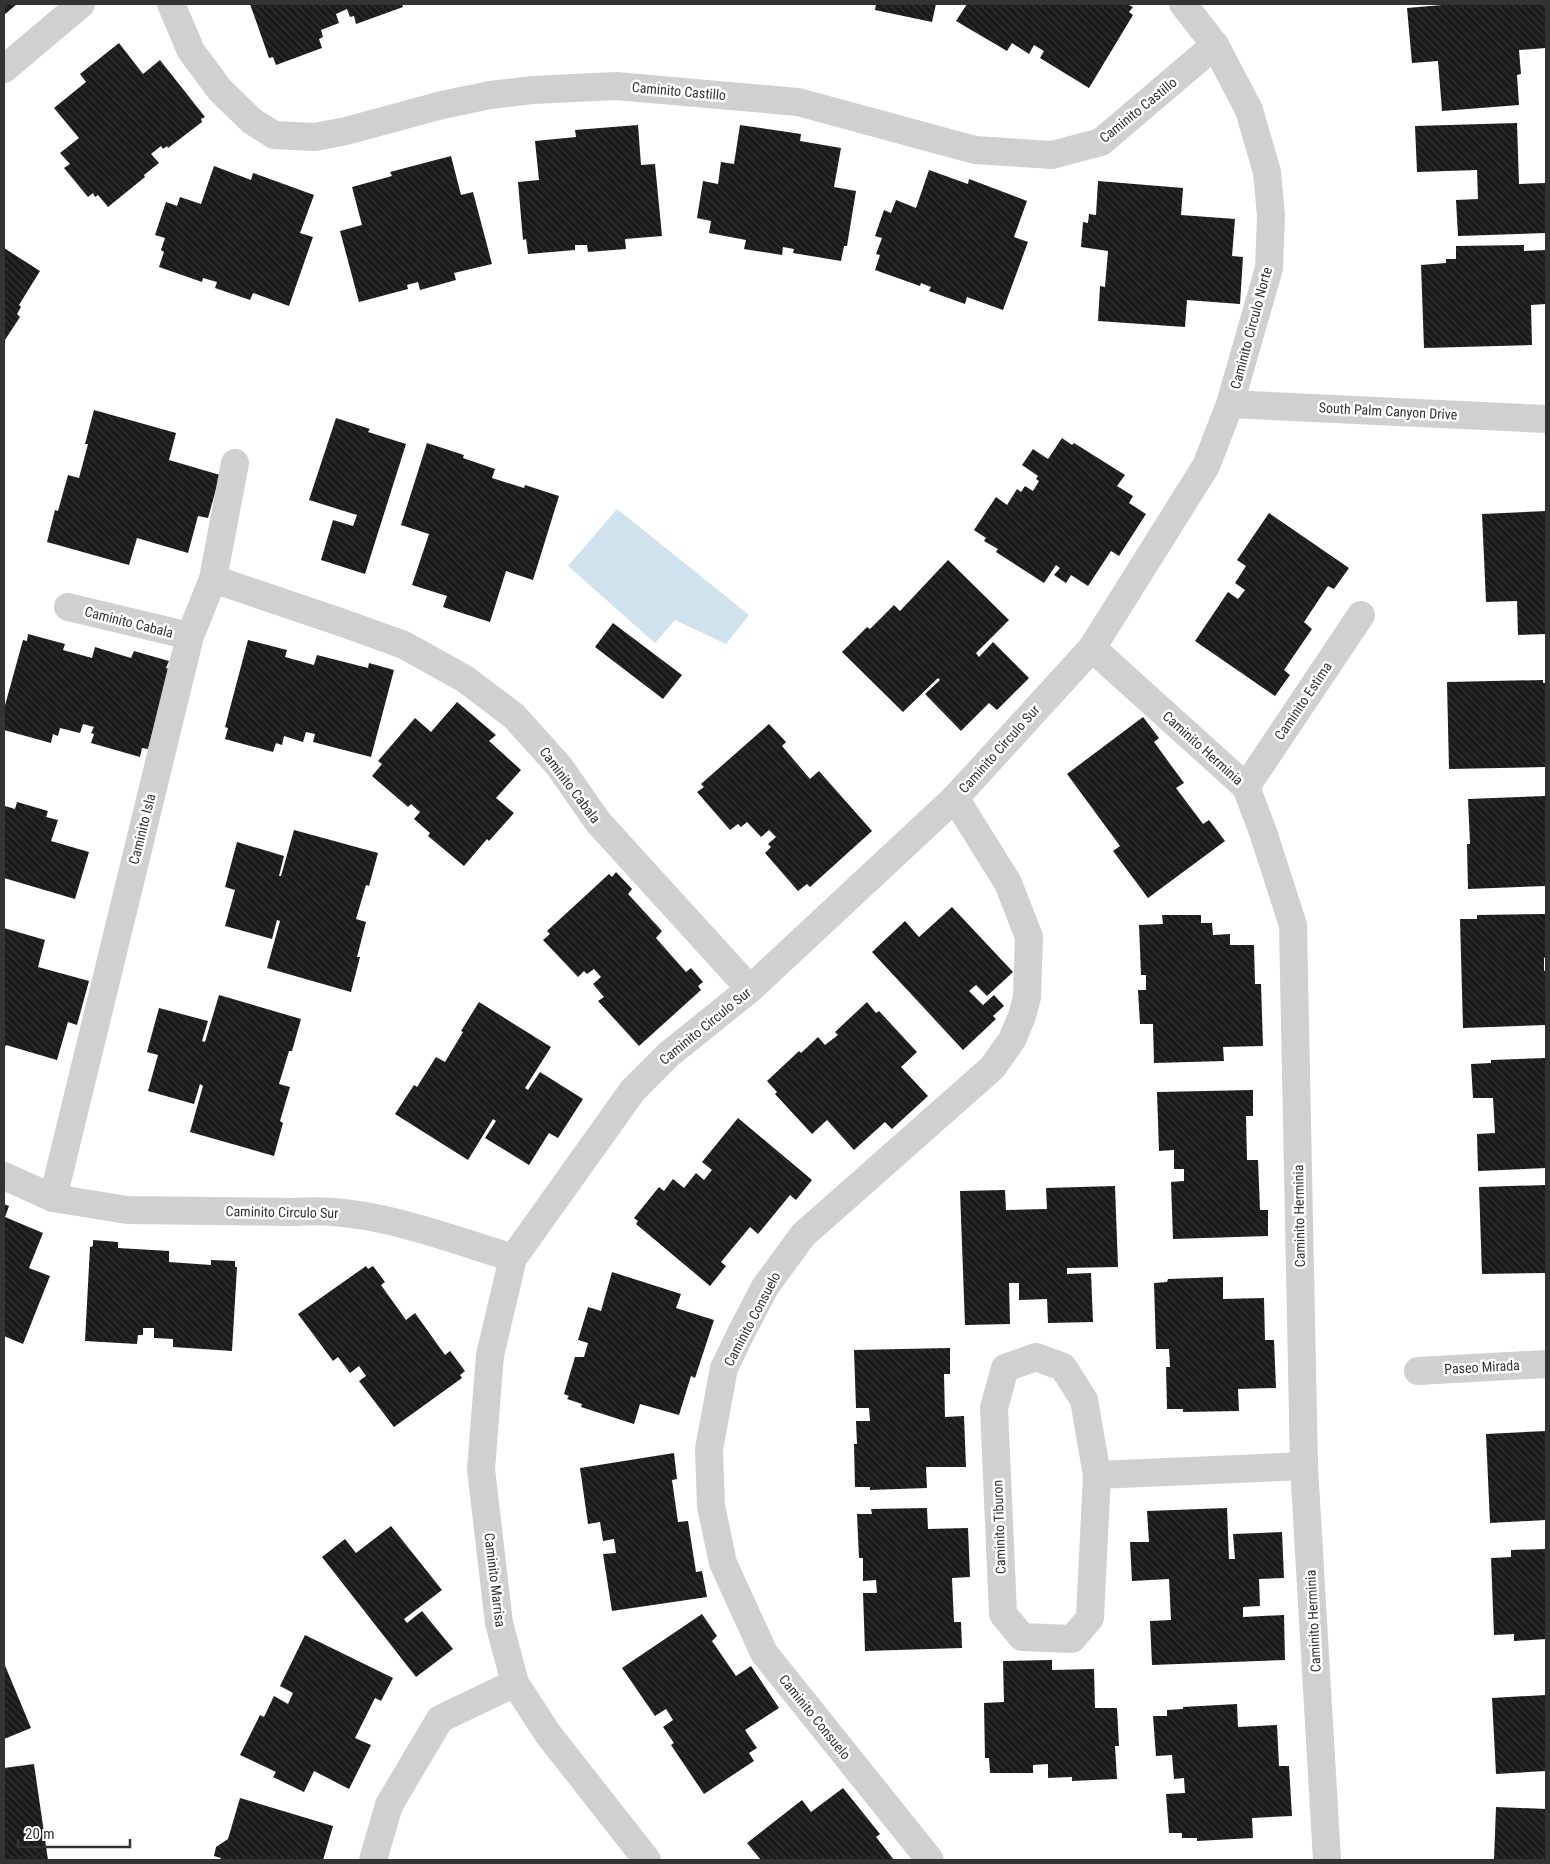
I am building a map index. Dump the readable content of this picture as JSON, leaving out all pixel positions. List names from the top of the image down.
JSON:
{
  "streets": {
    "street": [
      "Caminito Castillo",
      "Caminito Circulo Norte",
      "South Palm Canyon Drive",
      "Caminito Cabala",
      "Caminito Estima",
      "Caminito Herminia",
      "Caminito Circulo Sur",
      "Caminito Isla",
      "Caminito Consuelo",
      "Paseo Mirada",
      "Caminito Tiburon",
      "Caminito Marrisa"
    ]
  },
  "crossings": [
    ["Caminito Castillo", "Caminito Circulo Norte"],
    ["Caminito Circulo Norte", "South Palm Canyon Drive"],
    ["Caminito Circulo Norte", "Caminito Circulo Sur"],
    ["South Palm Canyon Drive", "Caminito Circulo Sur"],
    ["Caminito Cabala", "Caminito Circulo Sur"],
    ["Caminito Cabala", "Caminito Isla"],
    ["Caminito Estima", "Caminito Herminia"],
    ["Caminito Herminia", "Caminito Circulo Sur"],
    ["Caminito Circulo Sur", "Caminito Isla"],
    ["Caminito Circulo Sur", "Caminito Consuelo"],
    ["Caminito Circulo Sur", "Caminito Marrisa"]
  ],
  "scale_bar": "20 m"
}
